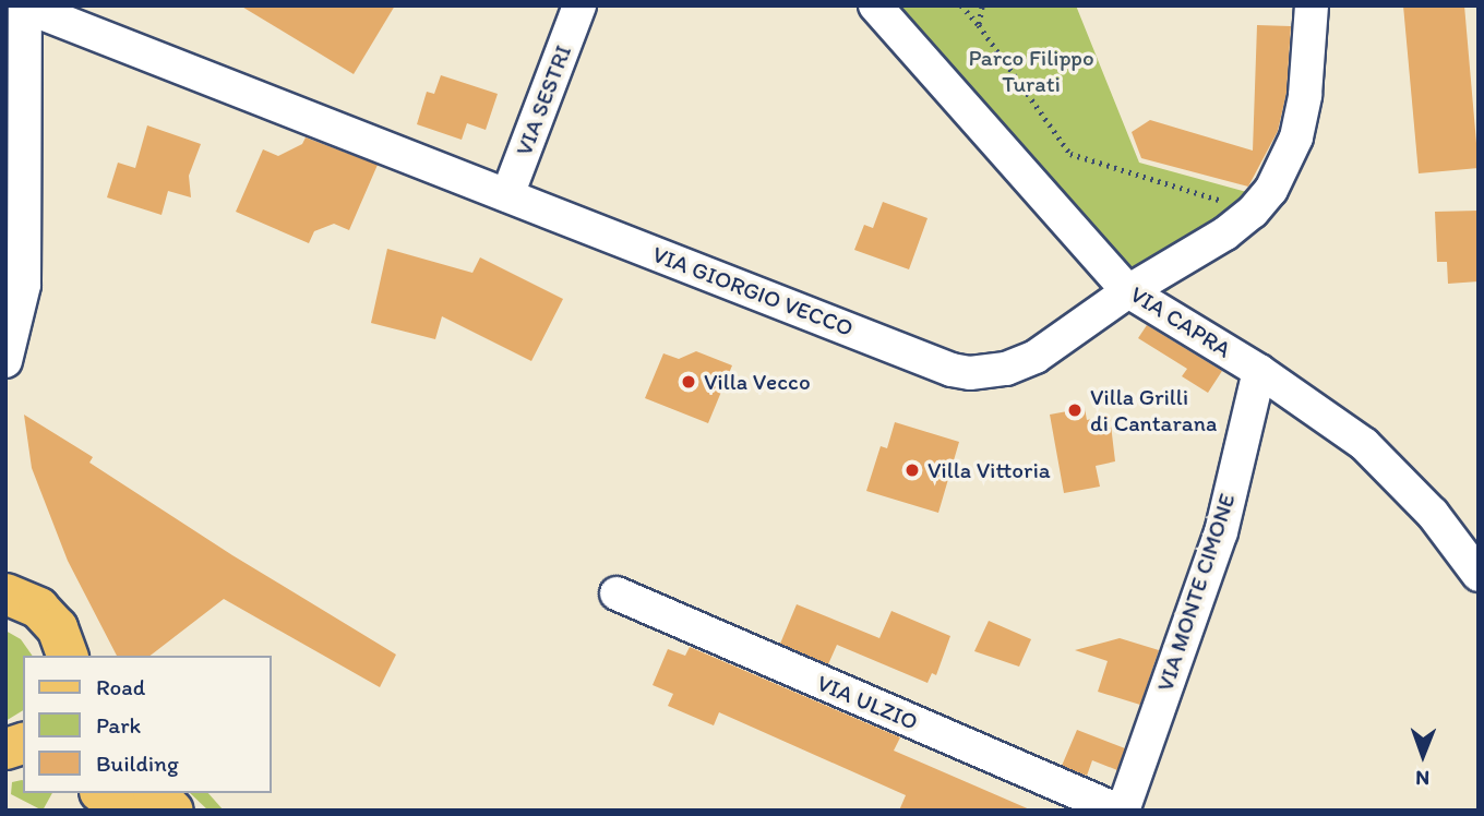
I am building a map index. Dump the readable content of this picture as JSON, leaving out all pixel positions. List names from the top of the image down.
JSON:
{
  "streets": {
    "street": [
      "VIA SESTRI",
      "VIA GIORGIO VECCO",
      "VIA CAPRA",
      "VIA MONTE CIMONE",
      "VIA ULZIO"
    ]
  },
  "crossings": [
    ["VIA SESTRI", "VIA GIORGIO VECCO"],
    ["VIA GIORGIO VECCO", "VIA CAPRA"],
    ["VIA CAPRA", "VIA MONTE CIMONE"],
    ["VIA MONTE CIMONE", "VIA ULZIO"]
  ],
  "parks": ["Parco Filippo Turati"],
  "places": ["Villa Vecco", "Villa Grilli di Cantarana", "Villa Vittoria"],
  "legend": ["Road", "Park", "Building"],
  "north": "bottom"
}
